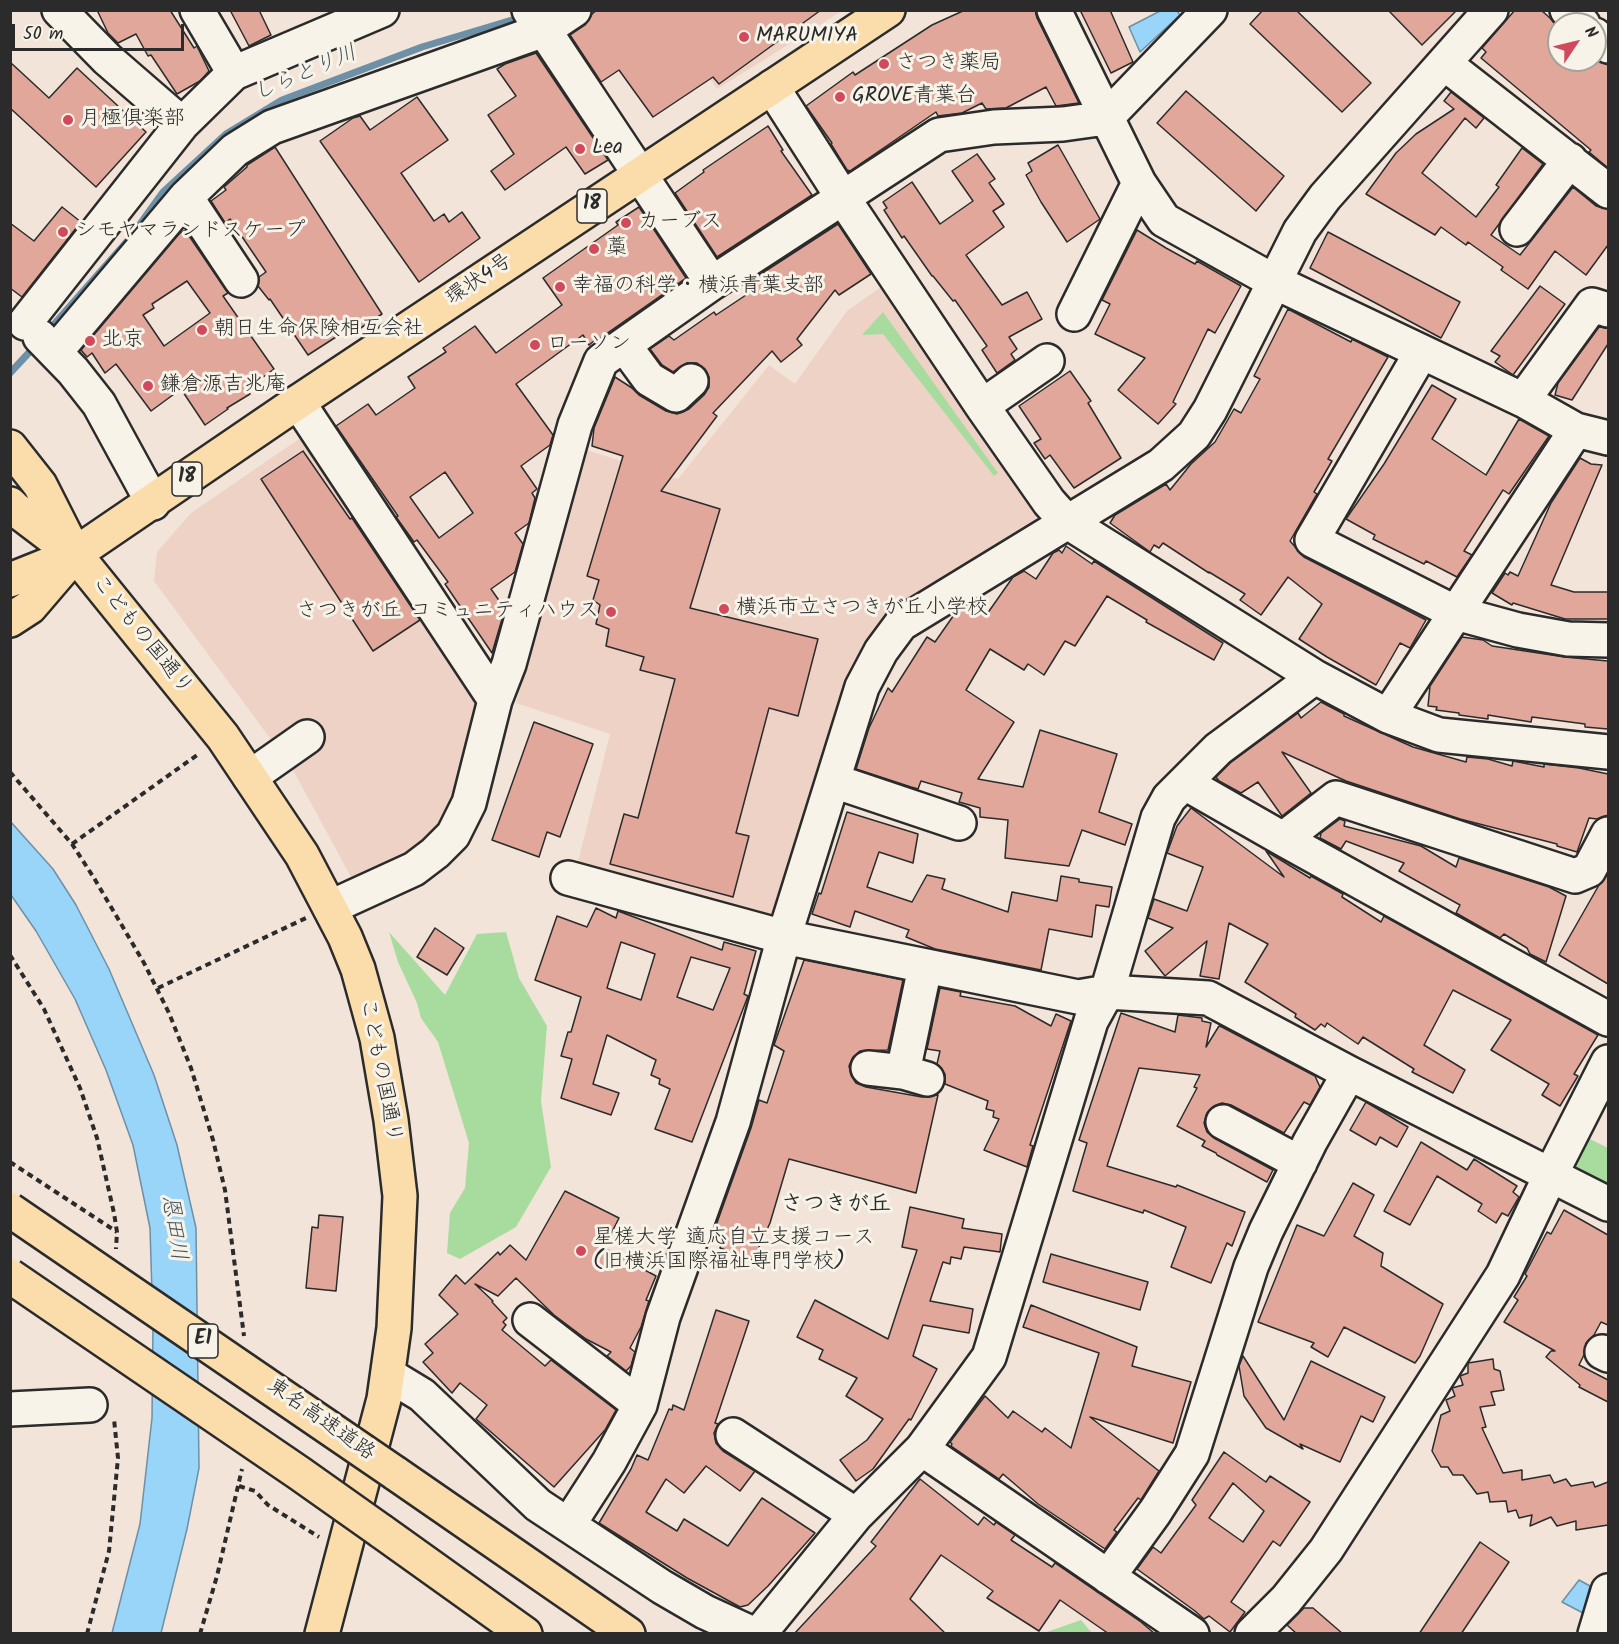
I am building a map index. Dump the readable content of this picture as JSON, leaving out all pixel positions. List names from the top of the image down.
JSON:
{
  "streets": {
    "main road": [
      "18",
      "環状4号",
      "こどもの国通り",
      "E1",
      "東名高速道路"
    ]
  },
  "crossings": [
    ["環状4号", "こどもの国通り"]
  ],
  "districts": ["さつきが丘"],
  "water": ["しらとり川", "恩田川"],
  "places": [
    "MARUMIYA",
    "さつき薬局",
    "GROVE青葉台",
    "月極俱楽部",
    "Lea",
    "カーブス",
    "シモヤマランドスケープ",
    "藁",
    "幸福の科学・横浜青葉支部",
    "朝日生命保険相互会社",
    "北京",
    "ローソン",
    "鎌倉源吉兆庵",
    "横浜市立さつきが丘小学校",
    "さつきが丘 コミュニティハウス",
    "星槎大学 適応自立支援コース (旧横浜国際福祉専門学校)"
  ],
  "scale_bar": "50 m",
  "north": "top right"
}
